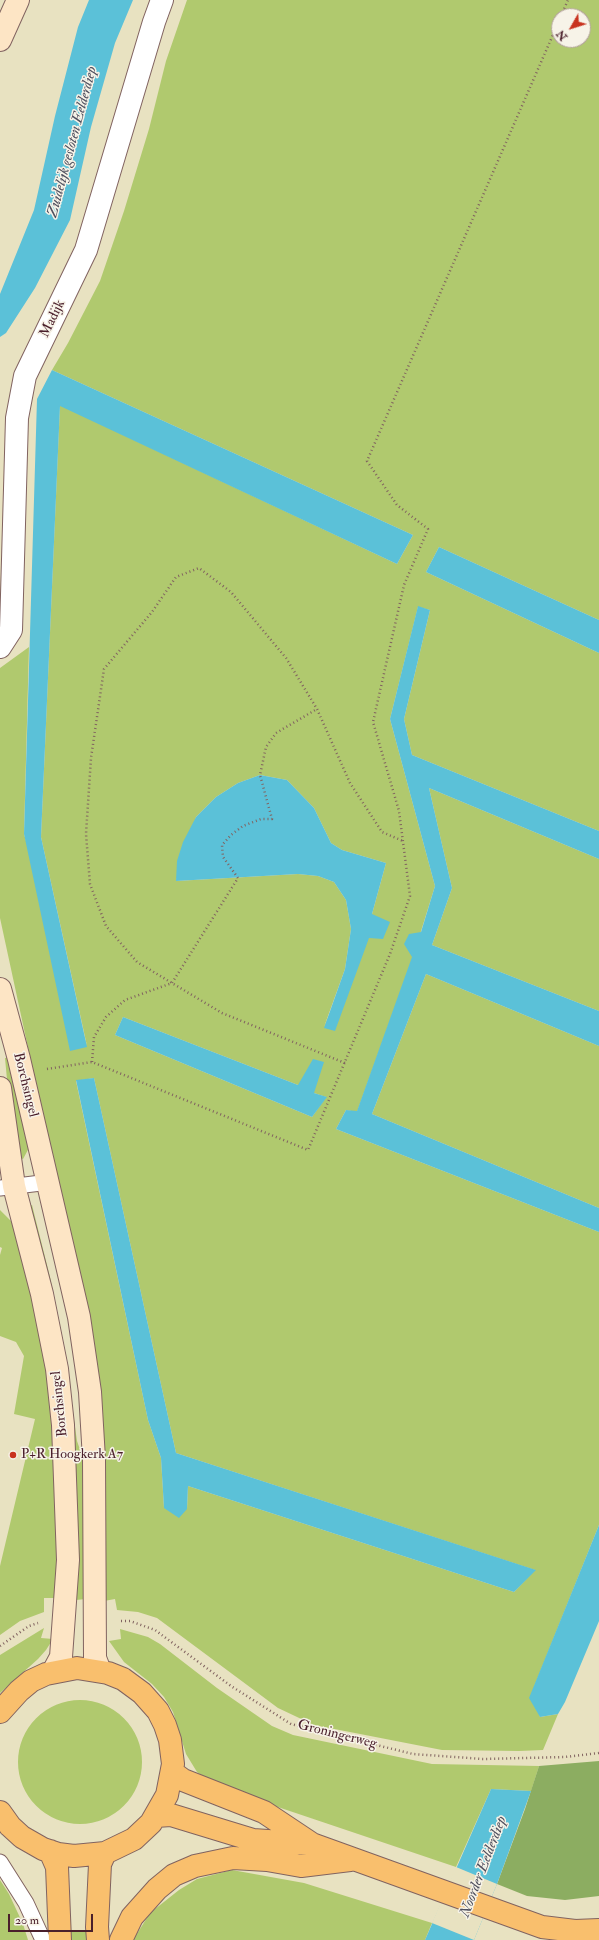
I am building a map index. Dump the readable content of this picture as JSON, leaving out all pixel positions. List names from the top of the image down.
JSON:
{
  "streets": {
    "main road": ["Borchsingel"],
    "street": ["Madijk"],
    "path": ["Groningerweg"]
  },
  "crossings": [
    ["Borchsingel", "Groningerweg"]
  ],
  "water": ["Zuidelijk gesloten Eelderdiep", "Noorder Eelderdiep"],
  "places": ["P+R Hoogkerk A7"],
  "scale_bar": "20 m",
  "north": "bottom left"
}
